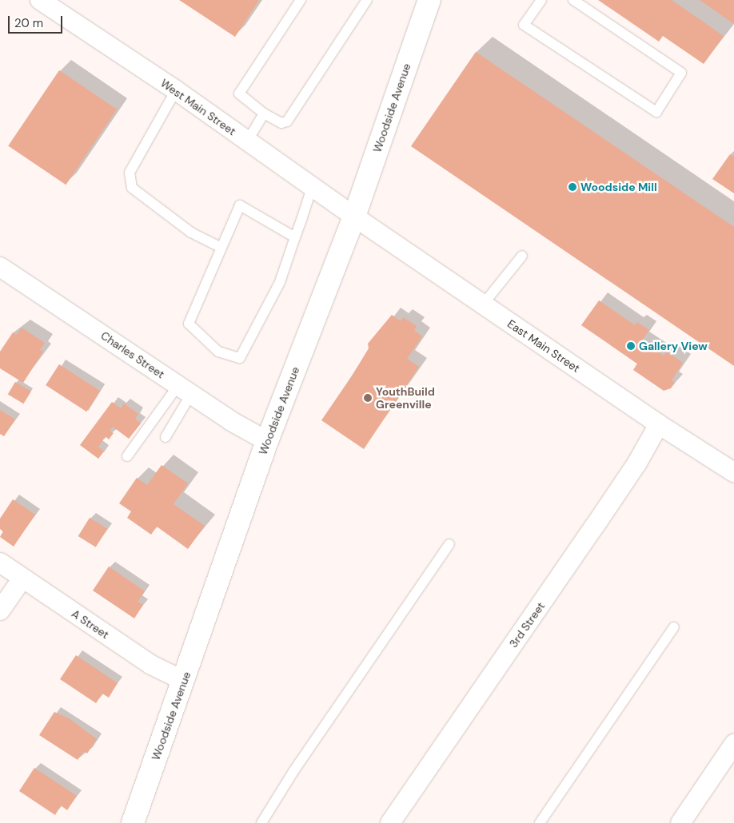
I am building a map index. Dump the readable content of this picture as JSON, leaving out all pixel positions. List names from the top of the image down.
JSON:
{
  "streets": {
    "street": [
      "West Main Street",
      "Woodside Avenue",
      "East Main Street",
      "Charles Street",
      "A Street",
      "3rd Street"
    ]
  },
  "crossings": [
    ["West Main Street", "Woodside Avenue"],
    ["West Main Street", "East Main Street"],
    ["Woodside Avenue", "East Main Street"],
    ["Woodside Avenue", "Charles Street"],
    ["Woodside Avenue", "A Street"],
    ["East Main Street", "3rd Street"]
  ],
  "places": ["Woodside Mill", "Gallery View", "YouthBuild Greenville"],
  "scale_bar": "20 m"
}
